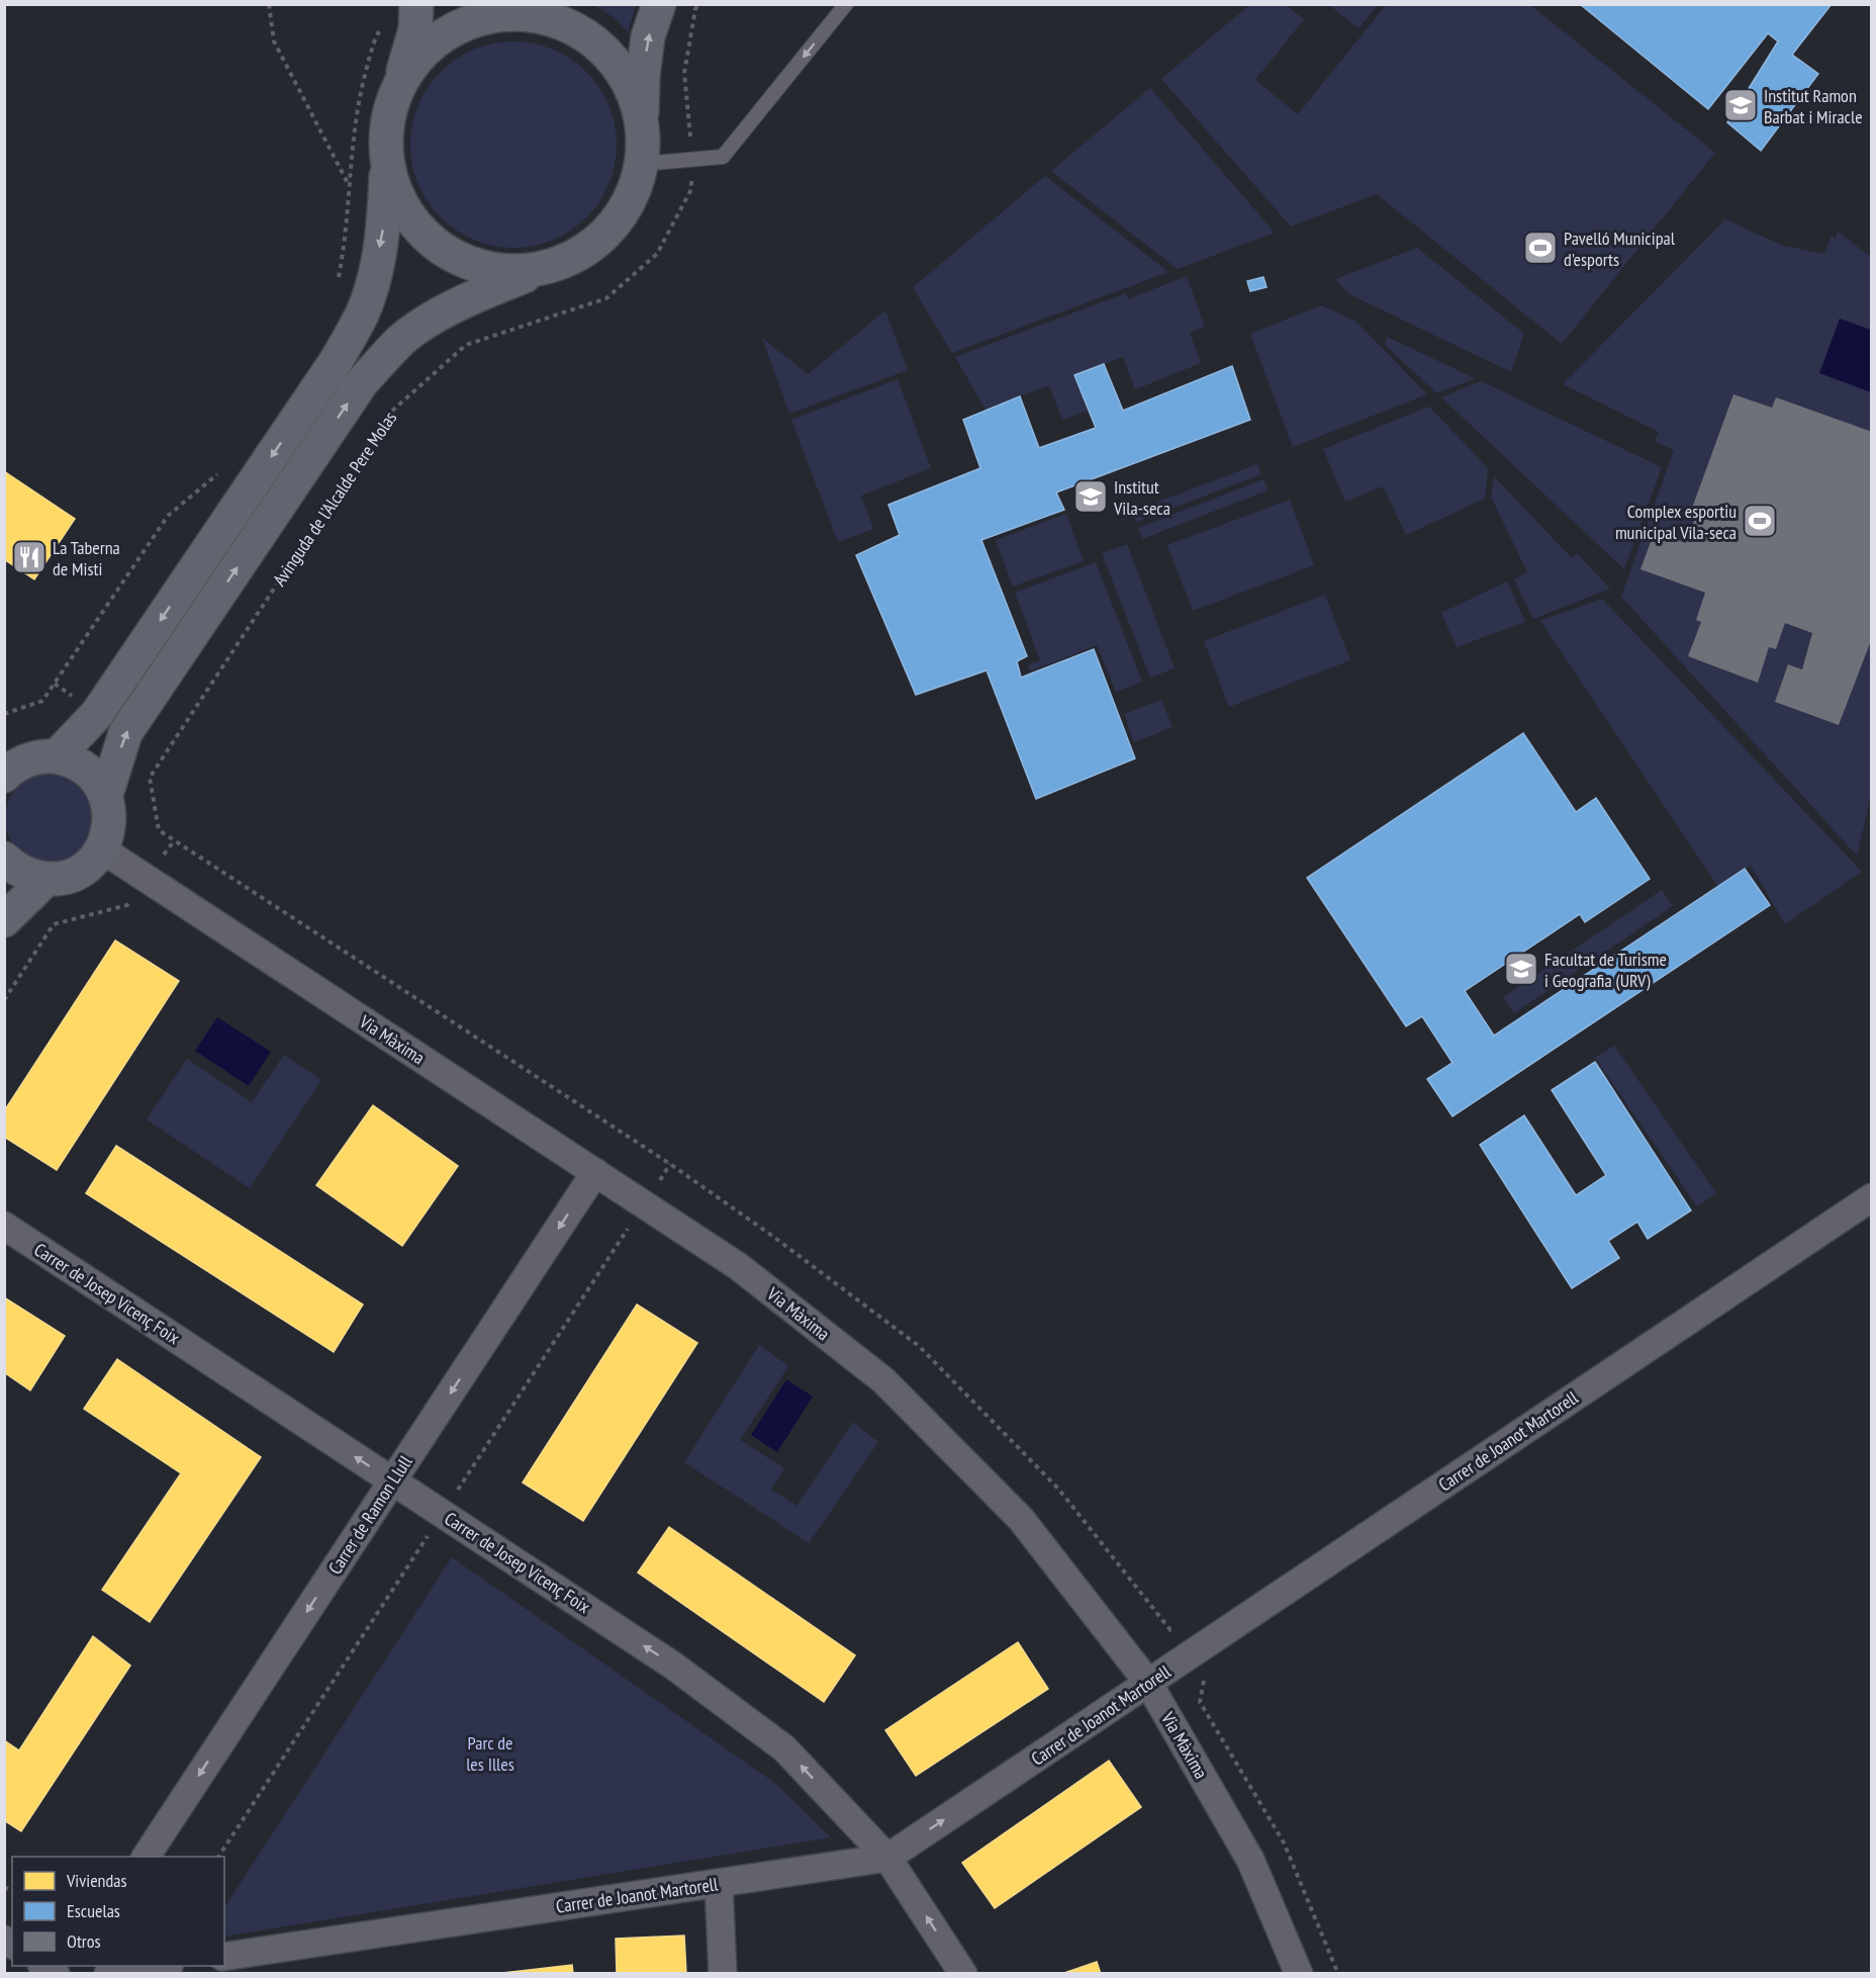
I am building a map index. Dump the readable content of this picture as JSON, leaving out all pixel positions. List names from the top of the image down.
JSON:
{
  "streets": {
    "street": [
      "Via Màxima",
      "Carrer de Josep Vicenç Foix",
      "Carrer de Joanot Martorell",
      "Carrer de Ramon Llull"
    ],
    "path": ["Avinguda de l'Alcalde Pere Molas"]
  },
  "crossings": [
    ["Avinguda de l'Alcalde Pere Molas", "Via Màxima"],
    ["Via Màxima", "Carrer de Joanot Martorell"],
    ["Via Màxima", "Carrer de Ramon Llull"],
    ["Carrer de Josep Vicenç Foix", "Carrer de Joanot Martorell"],
    ["Carrer de Josep Vicenç Foix", "Carrer de Ramon Llull"]
  ],
  "one_way": ["Carrer de Josep Vicenç Foix", "Carrer de Ramon Llull"],
  "parks": ["Parc de les Illes"],
  "places": {
    "school or university": ["Institut Ramon Barbat i Miracle", "Institut Vila-seca", "Facultat de Turisme i Geografia (URV)"],
    "sports": ["Pavelló Municipal d'esports", "Complex esportiu municipal Vila-seca"],
    "restaurant": ["La Taberna de Misti"]
  },
  "legend": ["Viviendas", "Escuelas", "Otros"]
}
